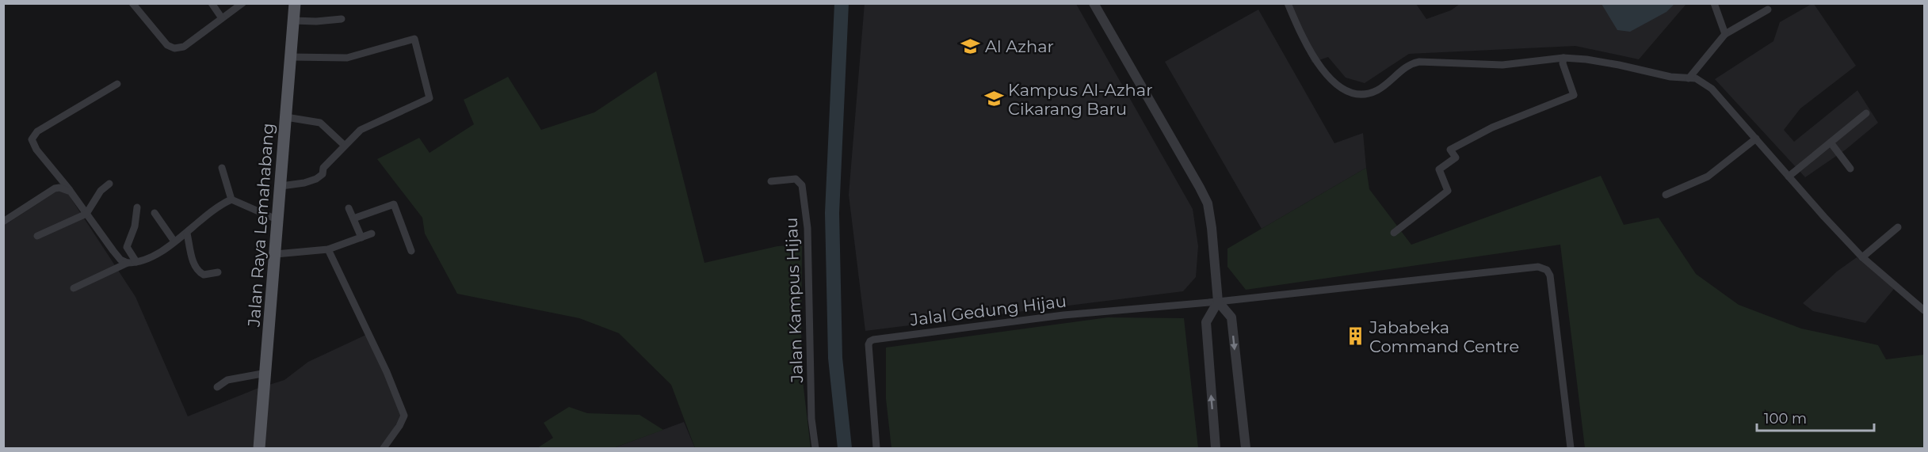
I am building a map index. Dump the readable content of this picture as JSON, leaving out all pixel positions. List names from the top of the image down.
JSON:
{
  "streets": {
    "main road": ["Jalan Raya Lemahabang"],
    "street": ["Jalan Kampus Hijau", "Jalal Gedung Hijau"]
  },
  "places": {
    "school or university": ["Al Azhar", "Kampus Al-Azhar Cikarang Baru"],
    "building": ["Jababeka Command Centre"]
  },
  "scale_bar": "100 m"
}
